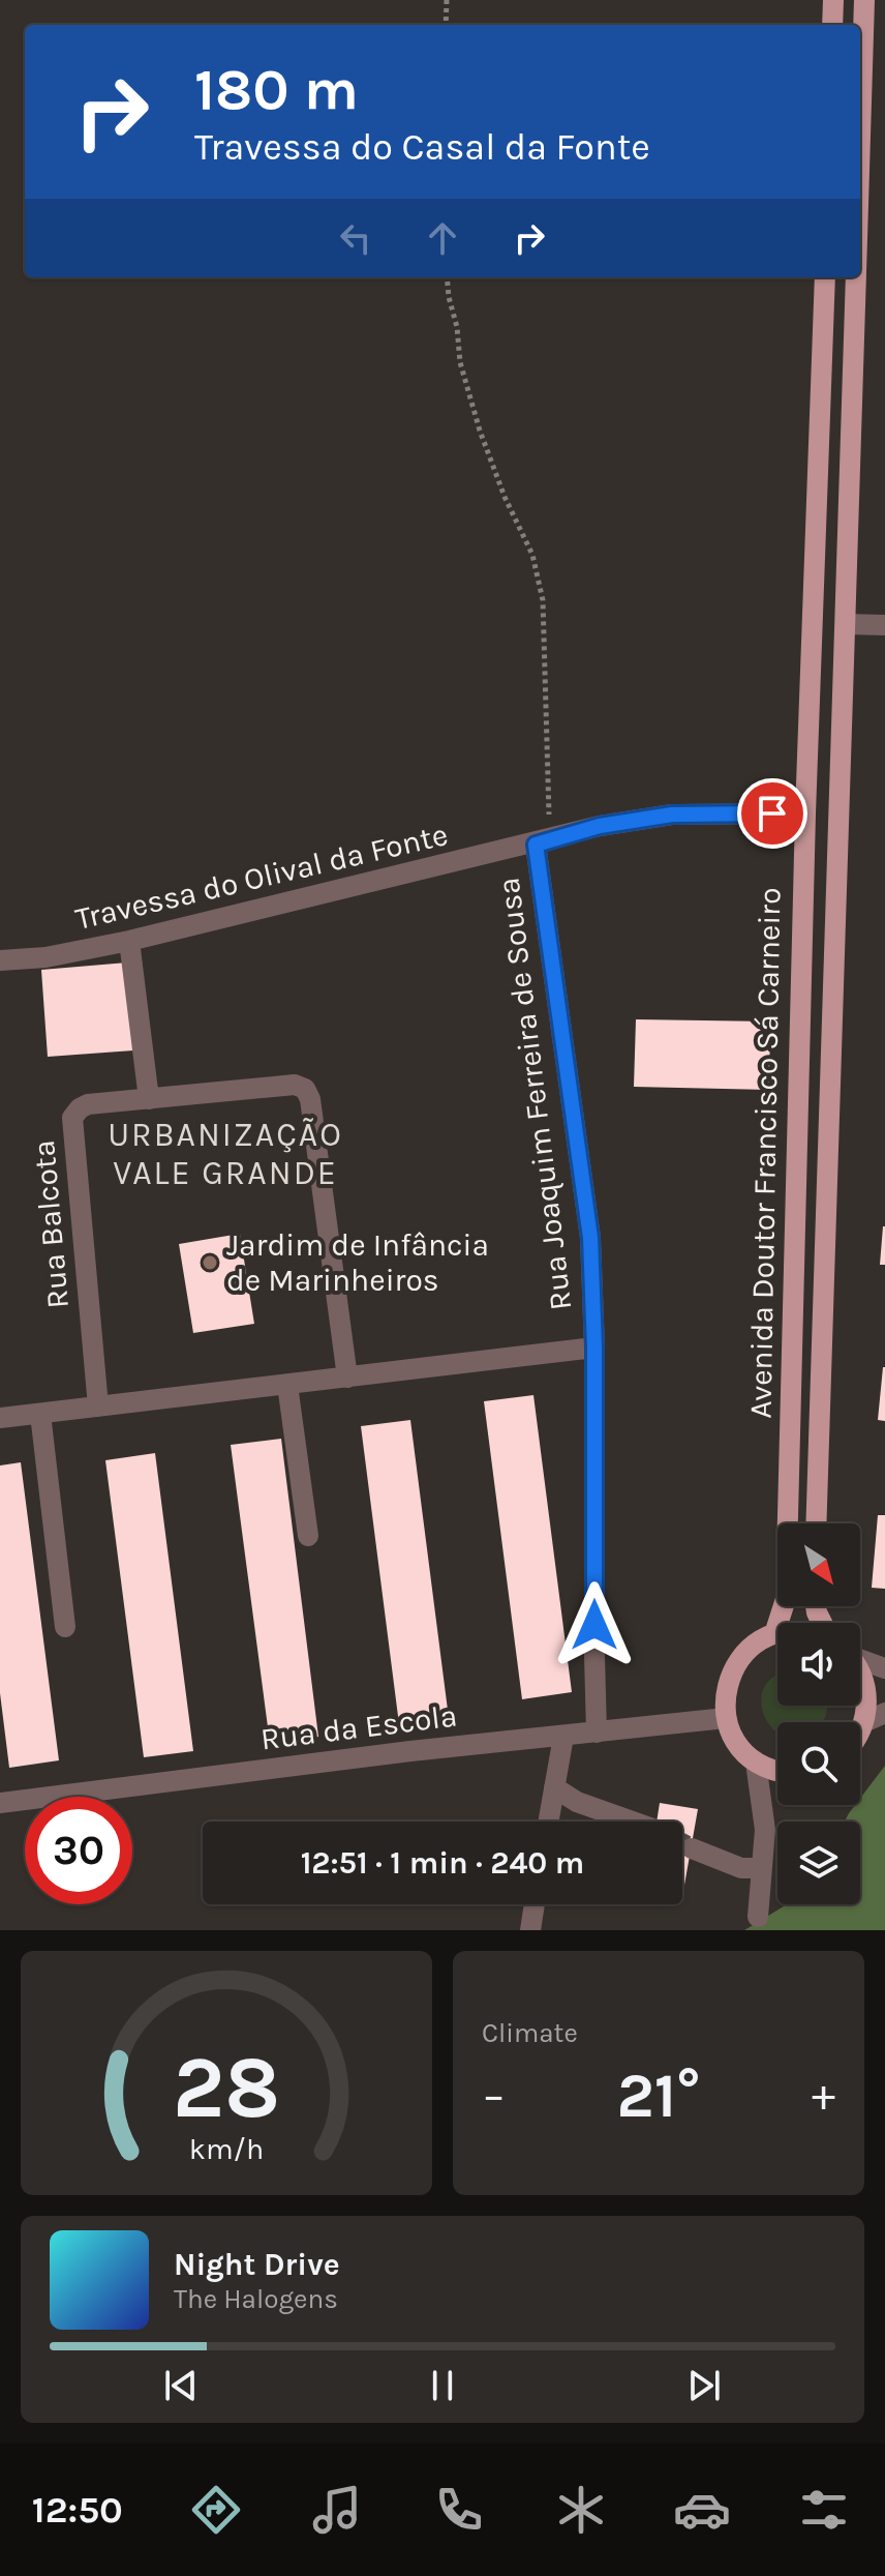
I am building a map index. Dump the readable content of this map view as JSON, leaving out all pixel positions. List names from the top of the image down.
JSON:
{
  "streets": {
    "main road": ["Avenida Doutor Francisco Sá Carneiro"],
    "street": [
      "Travessa do Olival da Fonte",
      "Rua Joaquim Ferreira de Sousa",
      "Rua Balcota",
      "Rua da Escola"
    ]
  },
  "crossings": [
    ["Travessa do Olival da Fonte", "Rua Joaquim Ferreira de Sousa"],
    ["Travessa do Olival da Fonte", "Avenida Doutor Francisco Sá Carneiro"],
    ["Rua Joaquim Ferreira de Sousa", "Rua da Escola"]
  ],
  "districts": ["URBANIZAÇÃO VALE GRANDE"],
  "places": ["Jardim de Infância de Marinheiros"],
  "north": "bottom right",
  "page": {
    "turn": ["180 m", "Travessa do Casal da Fonte"],
    "limit": "30",
    "trip": "12:51 · 1 min · 240 m",
    "tile": "Climate",
    "heat": ["−", "21°", "+"],
    "song": ["Night Drive", "The Halogens"],
    "tabs": "12:50",
    "gauge": ["28", "km/h"]
  }
}
